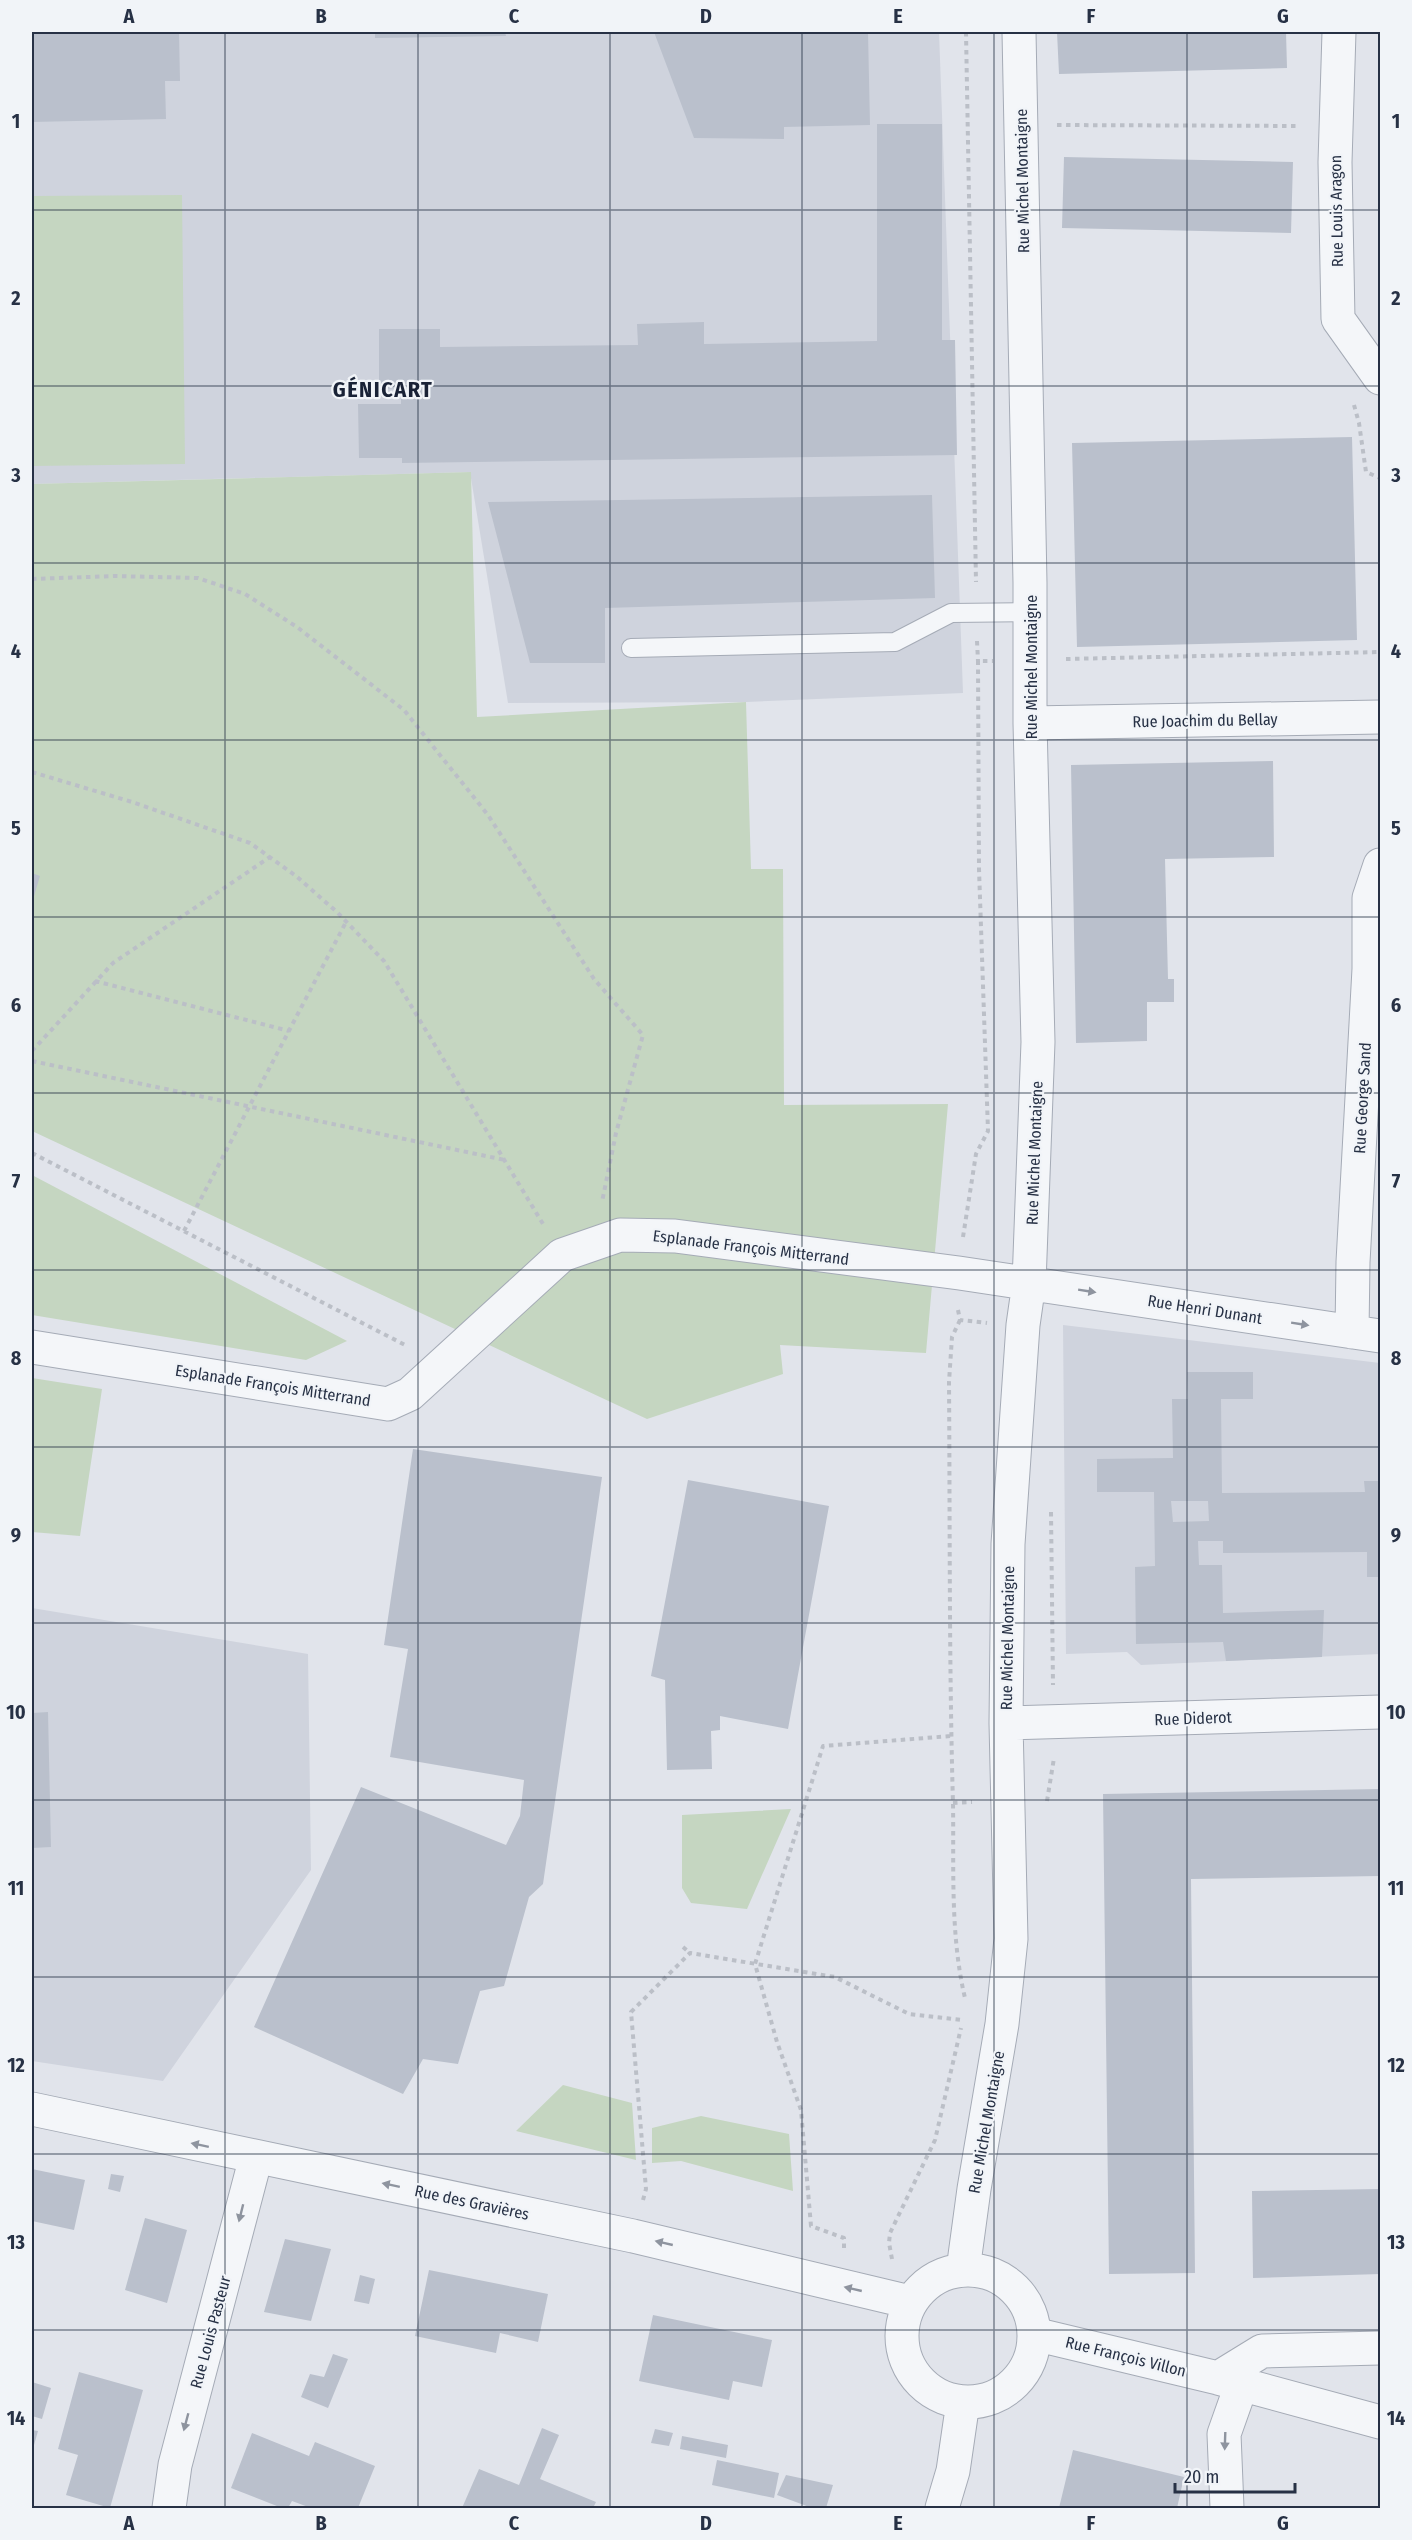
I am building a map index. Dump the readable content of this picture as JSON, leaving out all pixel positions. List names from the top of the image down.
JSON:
{
  "streets": {
    "street": [
      "Rue Michel Montaigne",
      "Rue Louis Aragon",
      "Rue Joachim du Bellay",
      "Rue George Sand",
      "Esplanade François Mitterrand",
      "Rue Henri Dunant",
      "Rue Diderot",
      "Rue des Gravières",
      "Rue Louis Pasteur",
      "Rue François Villon"
    ]
  },
  "crossings": [
    ["Rue Michel Montaigne", "Rue Joachim du Bellay"],
    ["Rue Michel Montaigne", "Esplanade François Mitterrand"],
    ["Rue Michel Montaigne", "Rue Henri Dunant"],
    ["Rue Michel Montaigne", "Rue Diderot"],
    ["Rue Michel Montaigne", "Rue des Gravières"],
    ["Rue Michel Montaigne", "Rue François Villon"],
    ["Rue George Sand", "Rue Henri Dunant"],
    ["Esplanade François Mitterrand", "Rue Henri Dunant"],
    ["Rue des Gravières", "Rue Louis Pasteur"],
    ["Rue des Gravières", "Rue François Villon"]
  ],
  "one_way": ["Rue Henri Dunant", "Rue des Gravières", "Rue Louis Pasteur"],
  "districts": ["GÉNICART"],
  "scale_bar": "20 m",
  "grid": {
    "columns": [
      "A",
      "B",
      "C",
      "D",
      "E",
      "F",
      "G"
    ],
    "rows": [
      "1",
      "2",
      "3",
      "4",
      "5",
      "6",
      "7",
      "8",
      "9",
      "10",
      "11",
      "12",
      "13",
      "14"
    ]
  }
}
